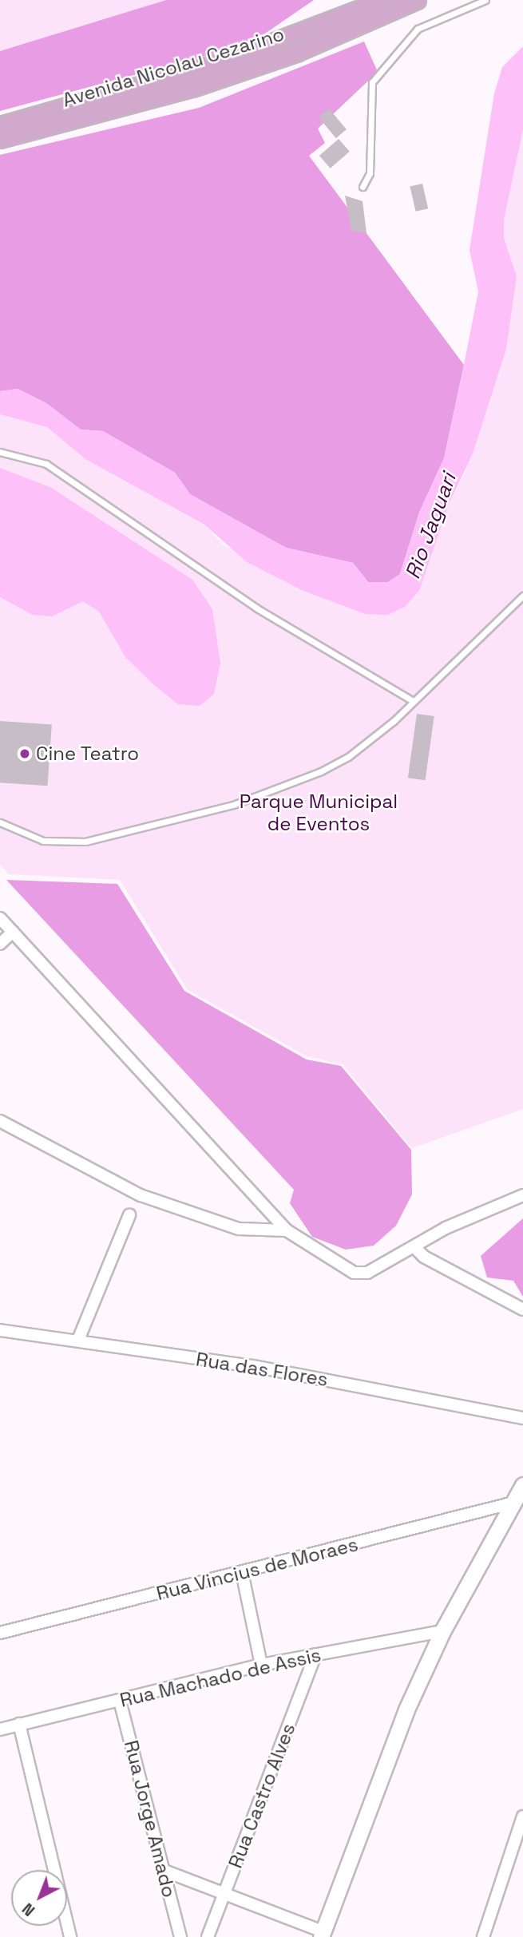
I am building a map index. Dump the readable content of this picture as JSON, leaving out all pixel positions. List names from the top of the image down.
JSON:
{
  "streets": {
    "main road": ["Avenida Nicolau Cezarino"],
    "street": [
      "Rua das Flores",
      "Rua Vincius de Moraes",
      "Rua Machado de Assis",
      "Rua Castro Alves",
      "Rua Jorge Amado"
    ]
  },
  "crossings": [
    ["Rua Machado de Assis", "Rua Castro Alves"],
    ["Rua Machado de Assis", "Rua Jorge Amado"]
  ],
  "water": ["Rio Jaguari"],
  "parks": ["Parque Municipal de Eventos"],
  "places": ["Cine Teatro"],
  "north": "bottom left"
}
